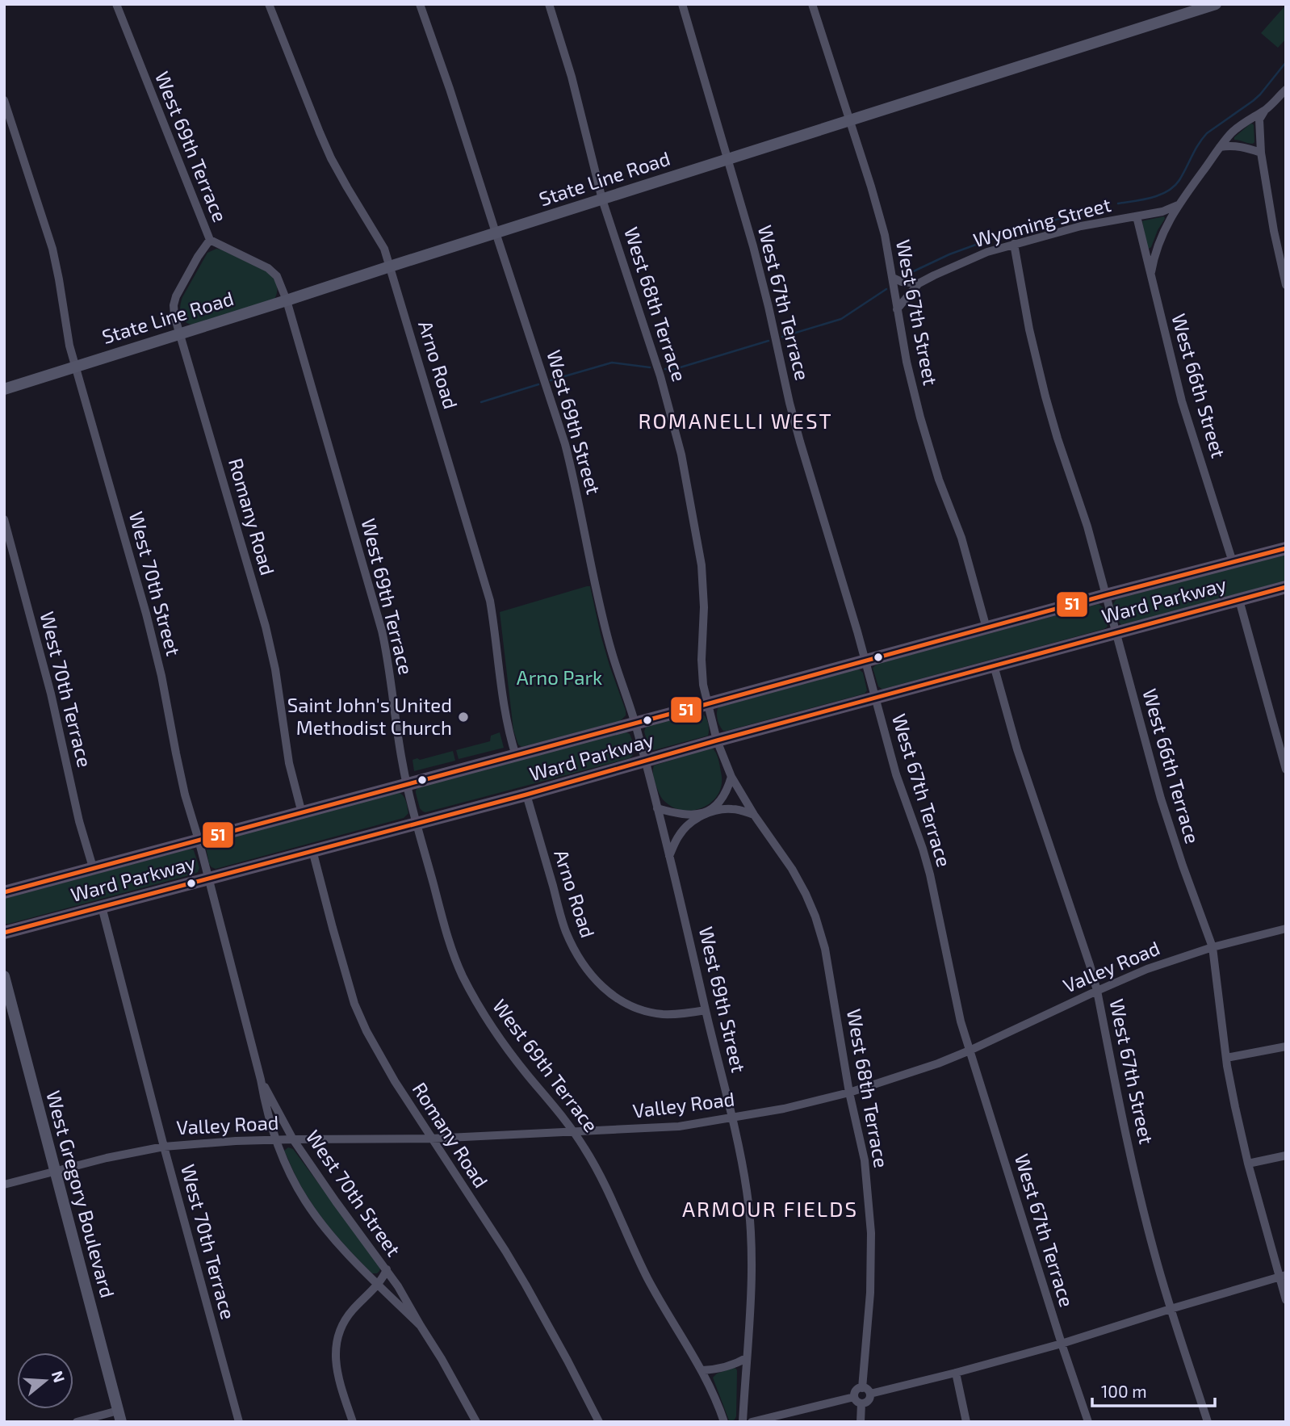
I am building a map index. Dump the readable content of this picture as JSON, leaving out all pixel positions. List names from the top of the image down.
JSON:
{
  "streets": {
    "main road": ["State Line Road", "Ward Parkway", "West Gregory Boulevard"],
    "street": [
      "West 69th Terrace",
      "Wyoming Street",
      "West 67th Terrace",
      "West 68th Terrace",
      "West 67th Street",
      "Arno Road",
      "West 66th Street",
      "West 69th Street",
      "Romany Road",
      "West 70th Street",
      "West 70th Terrace",
      "West 66th Terrace",
      "Valley Road"
    ]
  },
  "crossings": [
    ["West 69th Terrace", "State Line Road"],
    ["West 69th Terrace", "Romany Road"],
    ["West 69th Terrace", "Ward Parkway"],
    ["West 69th Terrace", "Valley Road"],
    ["State Line Road", "West 67th Terrace"],
    ["State Line Road", "West 68th Terrace"],
    ["State Line Road", "West 67th Street"],
    ["State Line Road", "Arno Road"],
    ["State Line Road", "West 69th Street"],
    ["State Line Road", "Romany Road"],
    ["State Line Road", "West 70th Street"],
    ["Wyoming Street", "West 67th Street"],
    ["Wyoming Street", "West 66th Street"],
    ["Wyoming Street", "West 66th Terrace"],
    ["West 67th Terrace", "Ward Parkway"],
    ["West 67th Terrace", "Valley Road"],
    ["West 68th Terrace", "West 69th Street"],
    ["West 68th Terrace", "Ward Parkway"],
    ["West 68th Terrace", "Valley Road"],
    ["West 67th Street", "Ward Parkway"],
    ["West 67th Street", "Valley Road"],
    ["Arno Road", "West 69th Street"],
    ["Arno Road", "Ward Parkway"],
    ["West 66th Street", "Ward Parkway"],
    ["West 69th Street", "Ward Parkway"],
    ["West 69th Street", "Valley Road"],
    ["Romany Road", "Ward Parkway"],
    ["Romany Road", "Valley Road"],
    ["West 70th Street", "Ward Parkway"],
    ["West 70th Street", "Valley Road"],
    ["Ward Parkway", "West 70th Terrace"],
    ["Ward Parkway", "West 66th Terrace"],
    ["West 70th Terrace", "Valley Road"],
    ["West 66th Terrace", "Valley Road"],
    ["Valley Road", "West Gregory Boulevard"]
  ],
  "districts": ["ROMANELLI WEST", "ARMOUR FIELDS"],
  "parks": ["Arno Park"],
  "places": ["Saint John's United Methodist Church"],
  "lines": ["transit line 51"],
  "scale_bar": "100 m",
  "north": "right"
}
